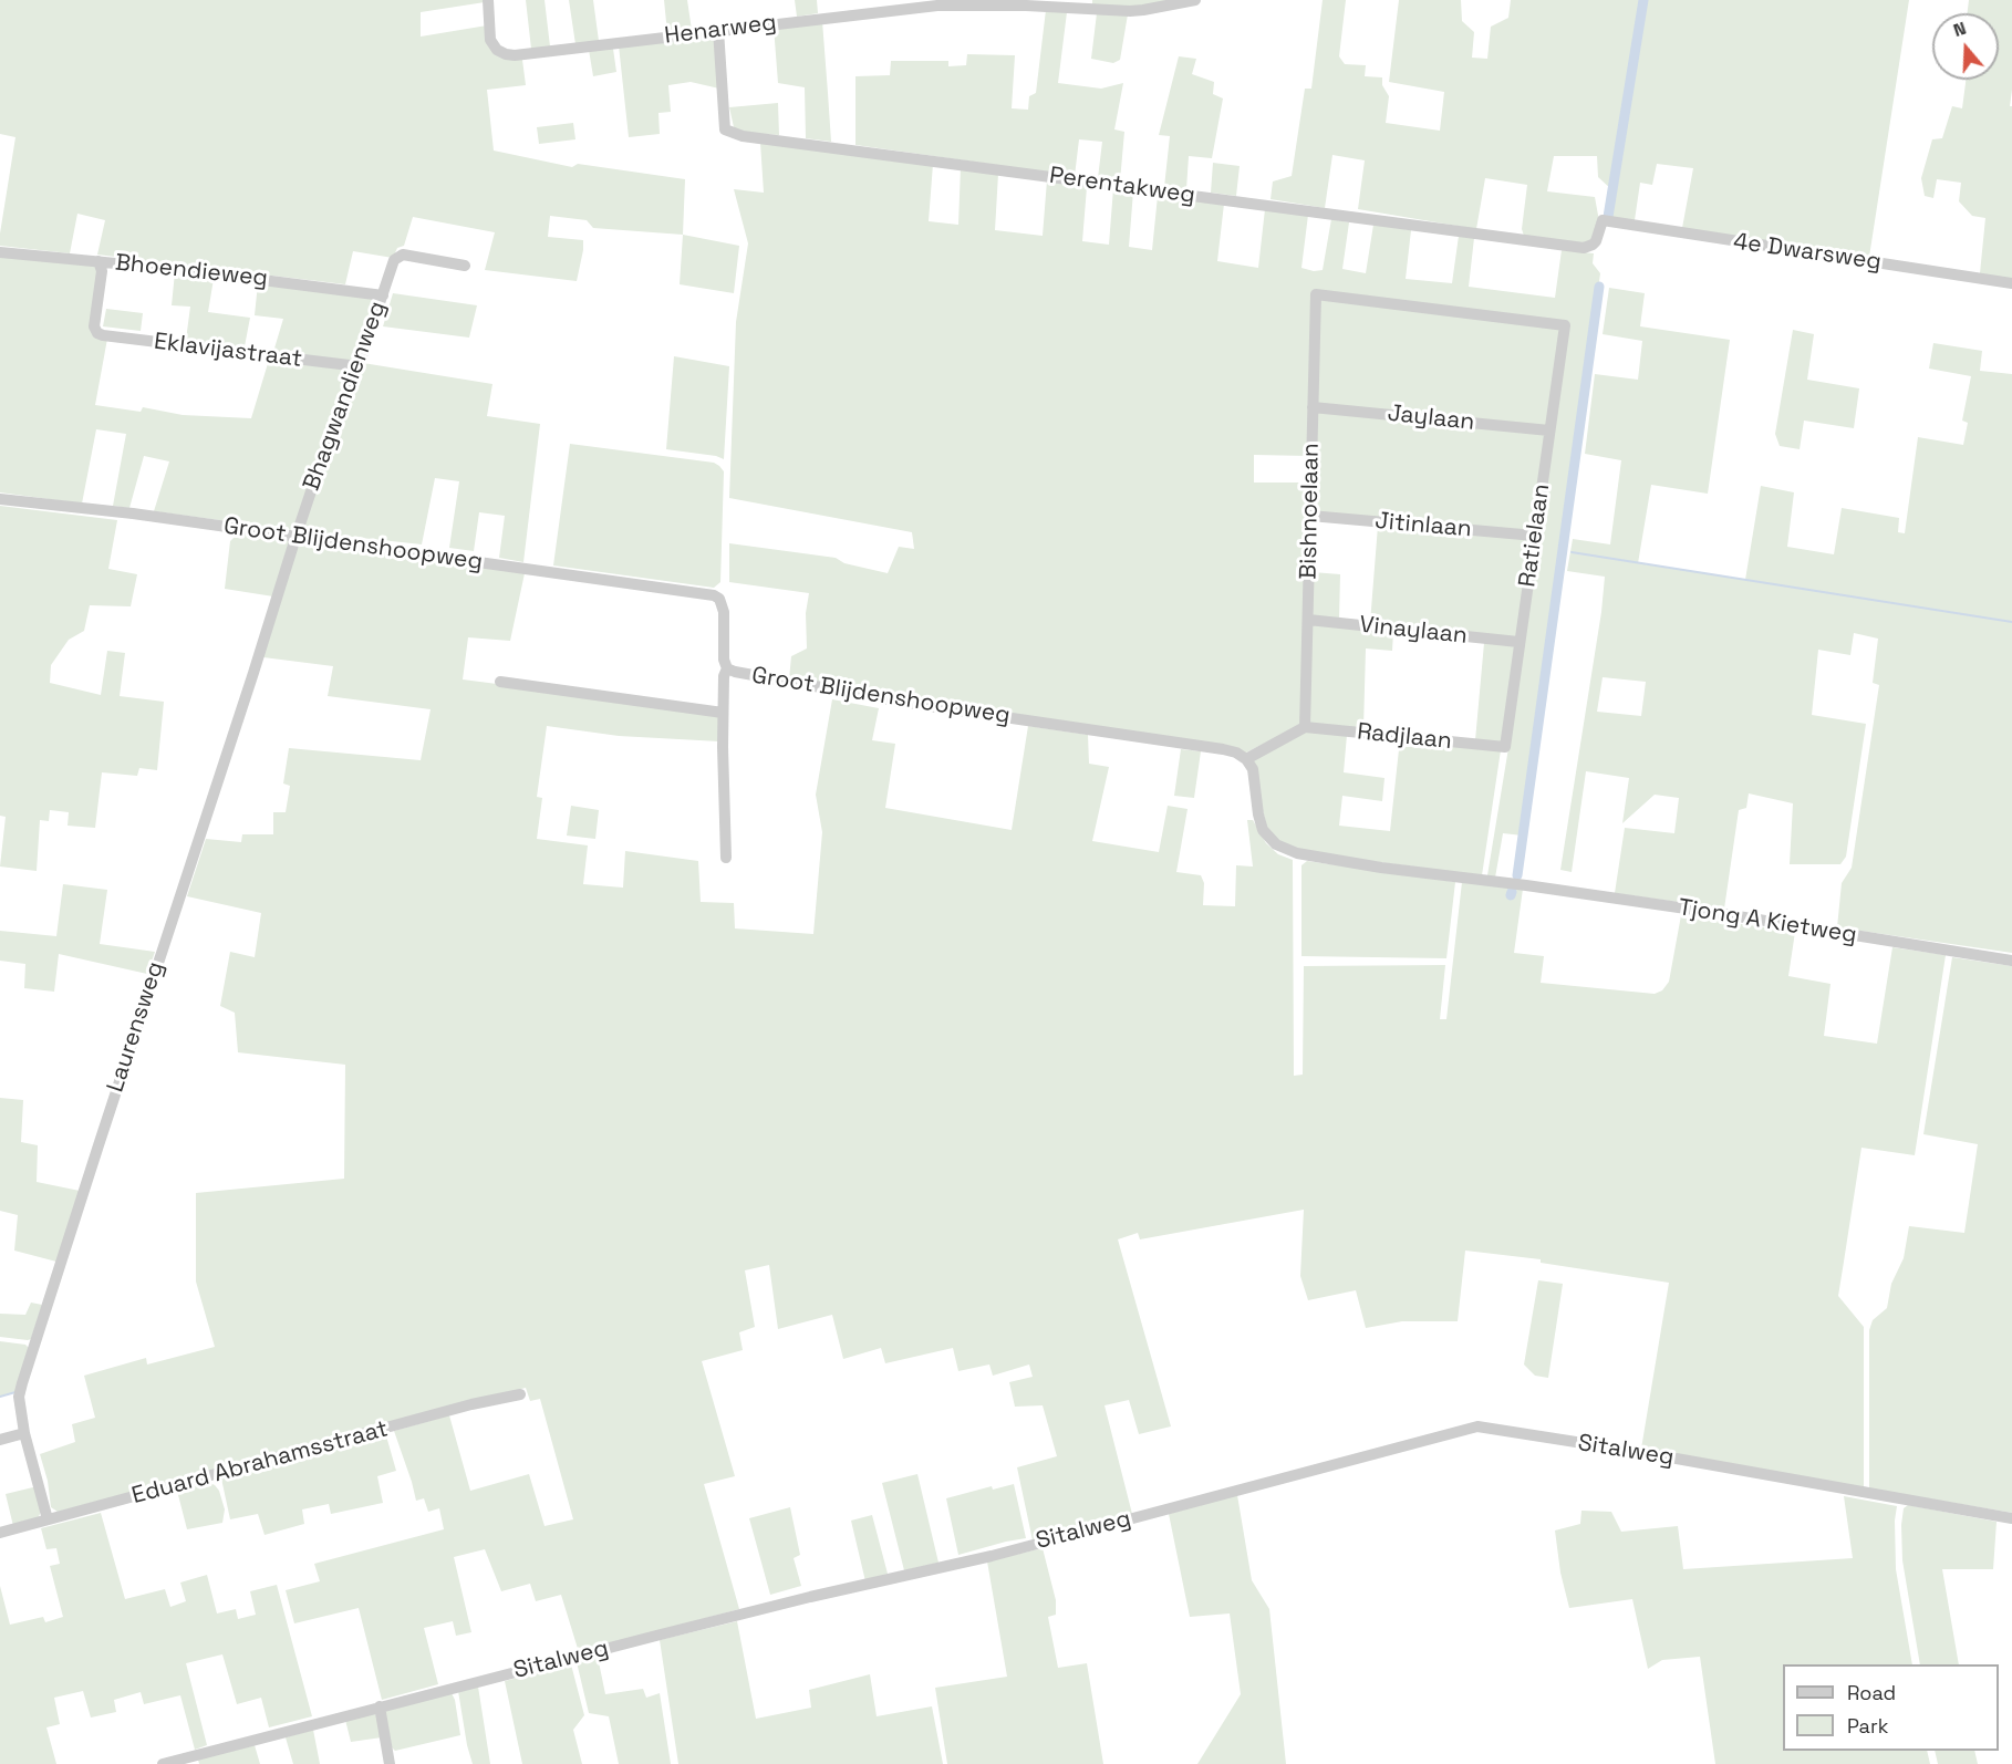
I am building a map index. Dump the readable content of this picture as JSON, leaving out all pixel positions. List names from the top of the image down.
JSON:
{
  "streets": {
    "street": [
      "Henarweg",
      "Perentakweg",
      "4e Dwarsweg",
      "Bhoendieweg",
      "Eklavijastraat",
      "Bhagwandienweg",
      "Jaylaan",
      "Bishnoelaan",
      "Jitinlaan",
      "Ratielaan",
      "Groot Blijdenshoopweg",
      "Vinaylaan",
      "Radjlaan",
      "Tjong A Kietweg",
      "Laurensweg",
      "Sitalweg",
      "Eduard Abrahamsstraat"
    ]
  },
  "crossings": [
    ["Henarweg", "Perentakweg"],
    ["Perentakweg", "4e Dwarsweg"],
    ["Bhoendieweg", "Eklavijastraat"],
    ["Bhoendieweg", "Bhagwandienweg"],
    ["Eklavijastraat", "Bhagwandienweg"],
    ["Bhagwandienweg", "Groot Blijdenshoopweg"],
    ["Bhagwandienweg", "Laurensweg"],
    ["Jaylaan", "Bishnoelaan"],
    ["Jaylaan", "Ratielaan"],
    ["Bishnoelaan", "Jitinlaan"],
    ["Bishnoelaan", "Ratielaan"],
    ["Bishnoelaan", "Vinaylaan"],
    ["Bishnoelaan", "Radjlaan"],
    ["Jitinlaan", "Ratielaan"],
    ["Ratielaan", "Vinaylaan"],
    ["Ratielaan", "Radjlaan"],
    ["Groot Blijdenshoopweg", "Tjong A Kietweg"],
    ["Groot Blijdenshoopweg", "Laurensweg"],
    ["Laurensweg", "Eduard Abrahamsstraat"]
  ],
  "legend": ["Road", "Park"],
  "north": "top"
}
